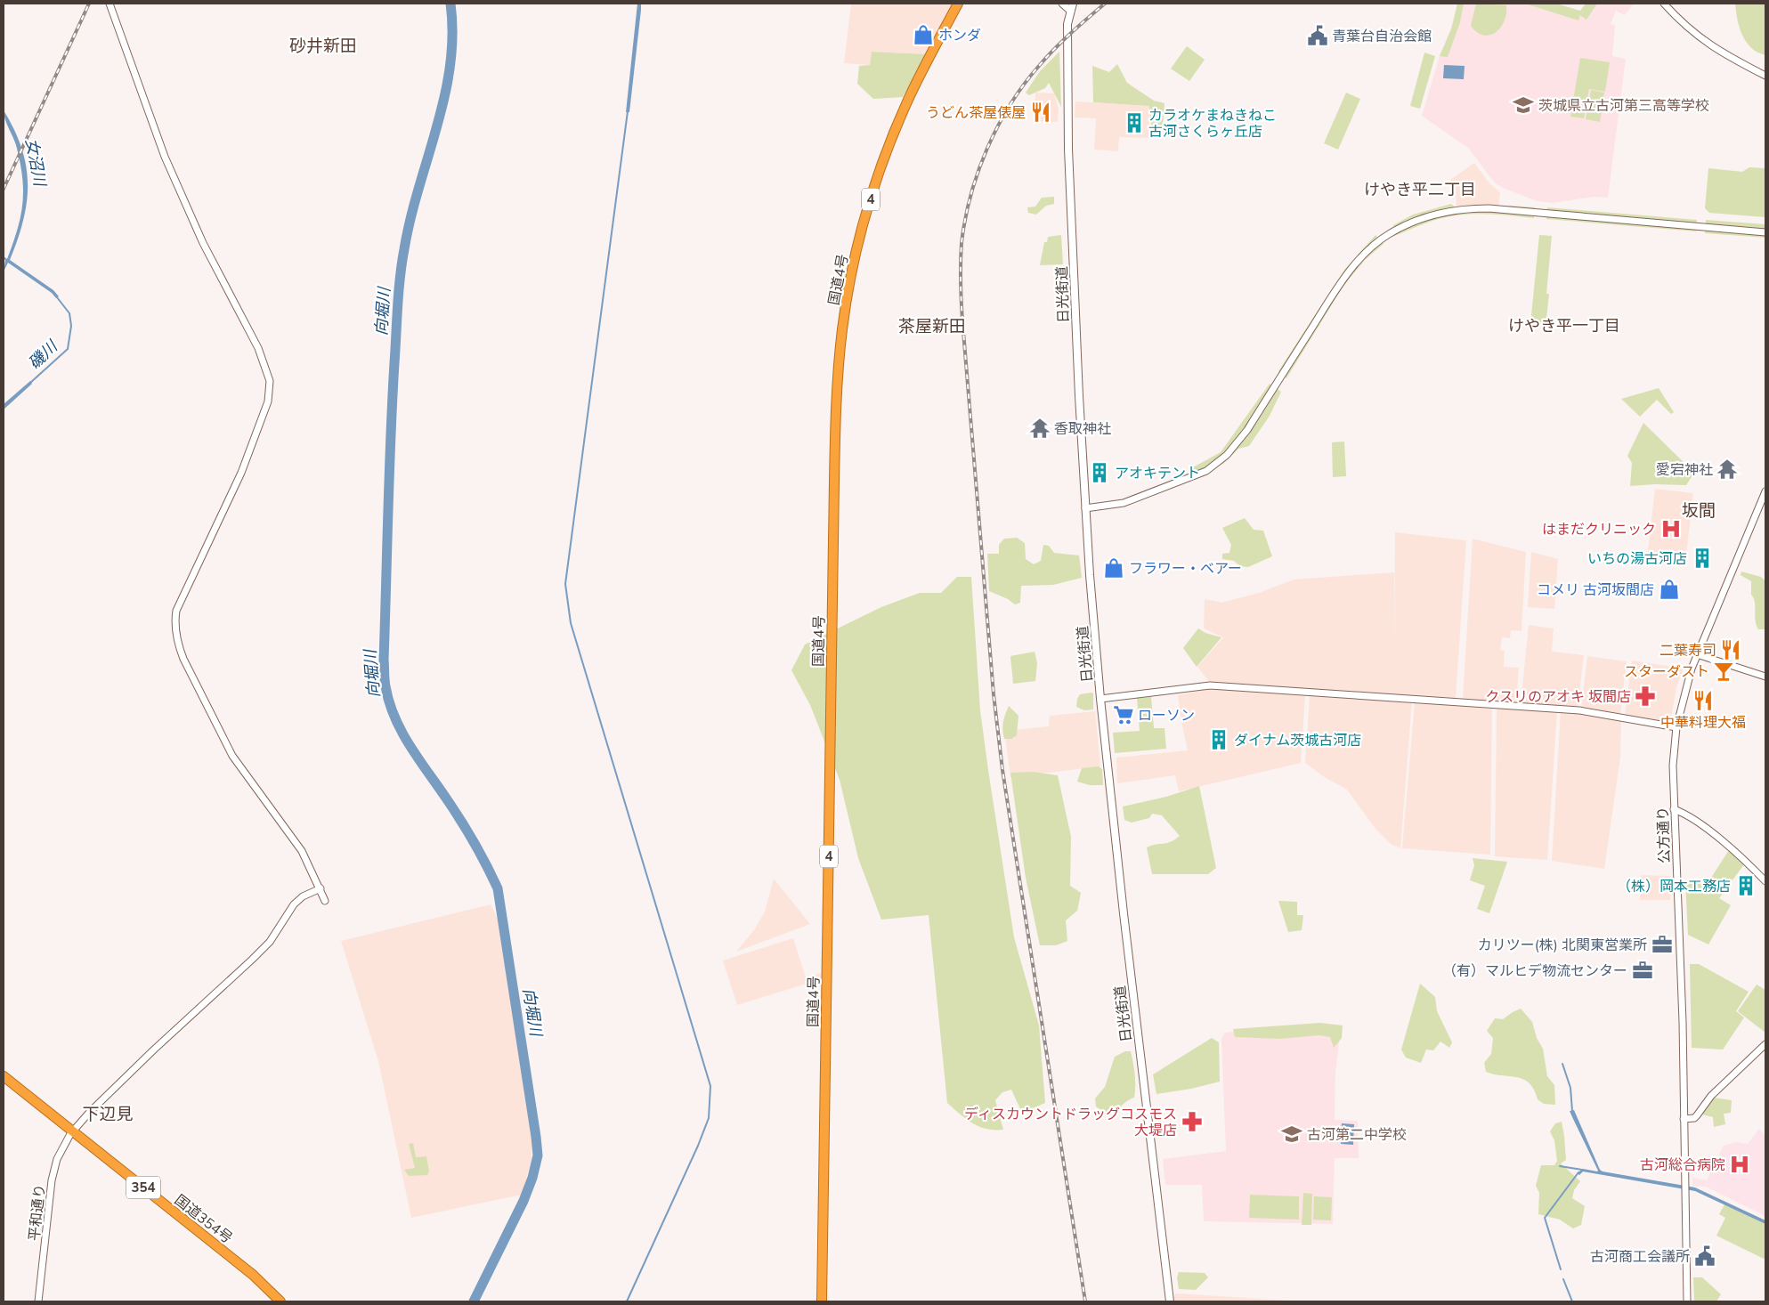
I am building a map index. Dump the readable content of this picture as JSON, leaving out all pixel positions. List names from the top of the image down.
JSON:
{
  "streets": {
    "highway": [
      "4",
      "国道4号",
      "354",
      "国道354号"
    ],
    "main road": ["日光街道"],
    "street": ["公方通り", "平和通り"]
  },
  "crossings": [
    ["平和通り", "国道354号"]
  ],
  "districts": [
    "砂井新田",
    "けやき平二丁目",
    "茶屋新田",
    "けやき平一丁目",
    "坂間",
    "下辺見"
  ],
  "water": ["女沼川", "向堀川", "磯川"],
  "places": {
    "shop": ["ホンダ", "フラワー・ベアー", "コメリ 古河坂間店"],
    "public building": ["青葉台自治会館", "古河商工会議所"],
    "school or university": ["茨城県立古河第三高等学校", "古河第二中学校"],
    "restaurant": ["うどん茶屋俵屋", "二葉寿司", "中華料理大福"],
    "building": [
      "カラオケまねきねこ 古河さくらヶ丘店",
      "アオキテント",
      "いちの湯古河店",
      "ダイナム茨城古河店",
      "（株）岡本工務店"
    ],
    "temple": ["香取神社", "愛宕神社"],
    "hospital": ["はまだクリニック", "古河総合病院"],
    "bar": ["スターダスト"],
    "pharmacy": ["クスリのアオキ 坂間店", "ディスカウントドラッグコスモス 大堤店"],
    "supermarket": ["ローソン"],
    "office": ["カリツー(株) 北関東営業所", "（有）マルヒデ物流センター"]
  }
}
